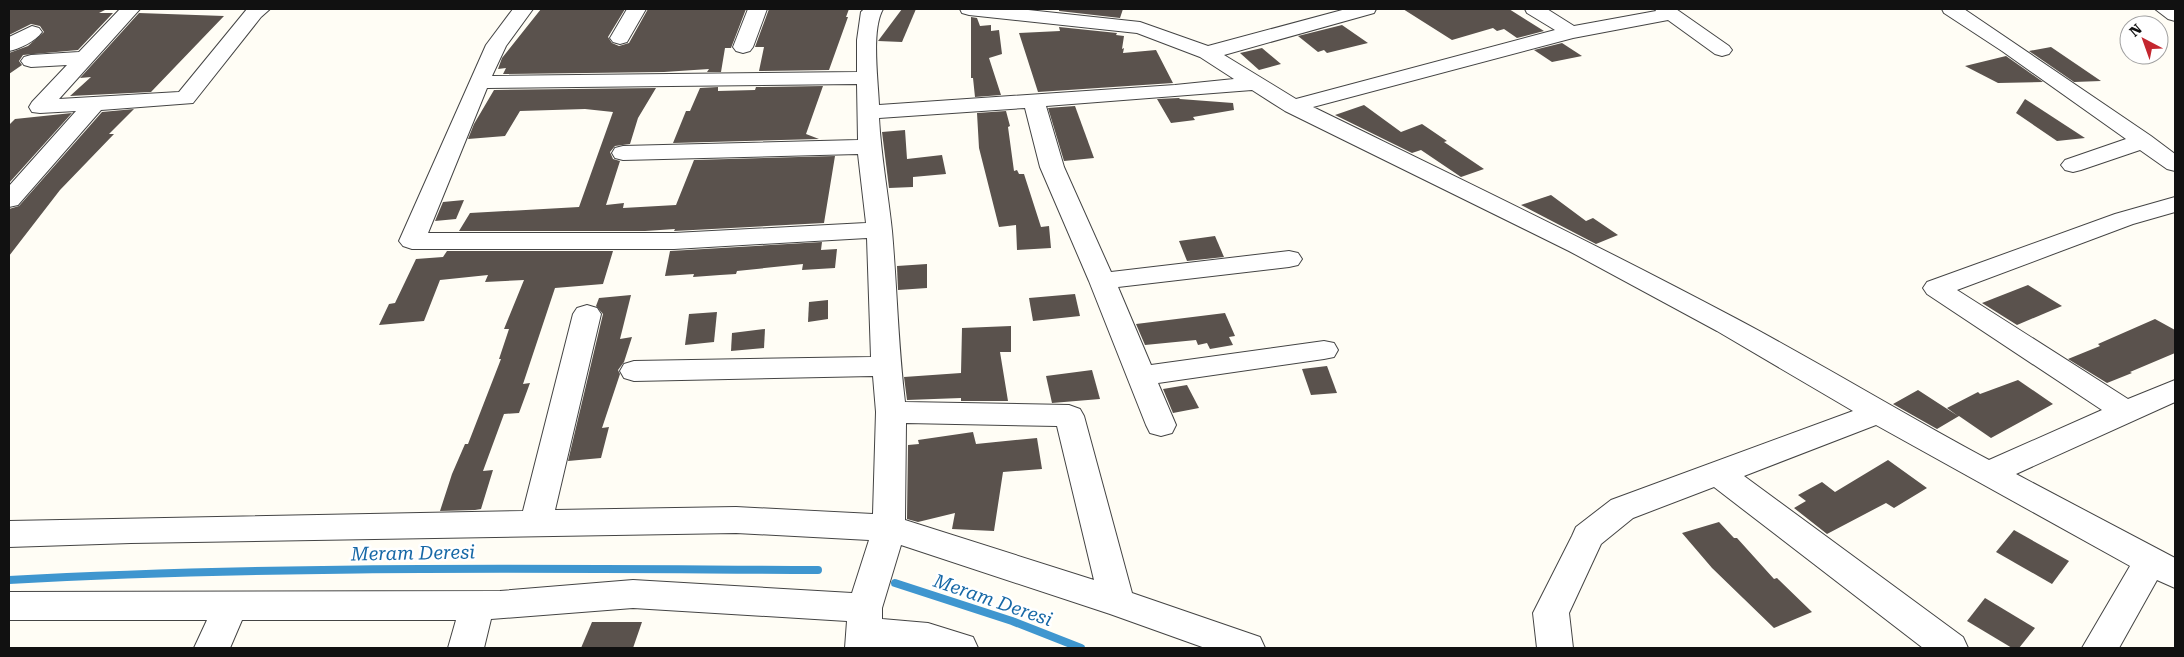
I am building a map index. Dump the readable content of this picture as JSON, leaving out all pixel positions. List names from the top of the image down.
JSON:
{
  "water": ["Meram Deresi"],
  "north": "top left"
}
